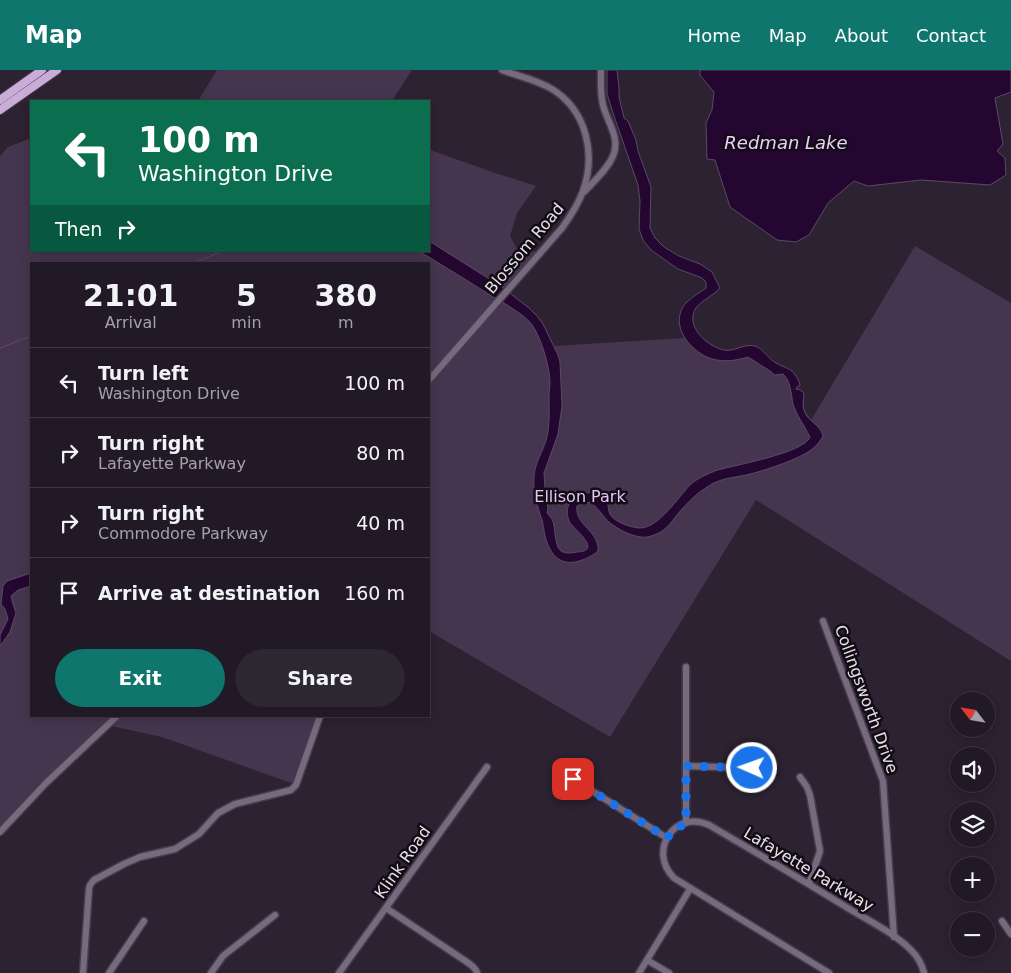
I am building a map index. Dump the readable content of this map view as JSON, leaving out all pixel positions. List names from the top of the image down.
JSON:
{
  "streets": {
    "street": [
      "Blossom Road",
      "Collingsworth Drive",
      "Klink Road",
      "Lafayette Parkway"
    ]
  },
  "crossings": [
    ["Collingsworth Drive", "Lafayette Parkway"]
  ],
  "water": ["Redman Lake"],
  "parks": ["Ellison Park"],
  "north": "top left",
  "page": {
    "header": "Map",
    "nav": [
      "Home",
      "Map",
      "About",
      "Contact"
    ],
    "turn": ["100 m", "Washington Drive"],
    "then": "Then",
    "eta": [
      "21:01",
      "Arrival",
      "5",
      "min",
      "380",
      "m"
    ],
    "list": [
      {
        "name": "Turn left",
        "note": "Washington Drive",
        "value": "100 m"
      },
      {
        "name": "Turn right",
        "note": "Lafayette Parkway",
        "value": "80 m"
      },
      {
        "name": "Turn right",
        "note": "Commodore Parkway",
        "value": "40 m"
      },
      {
        "name": "Arrive at destination",
        "value": "160 m"
      }
    ],
    "buttons": ["Exit", "Share"],
    "map_buttons": ["+", "−"]
  }
}
